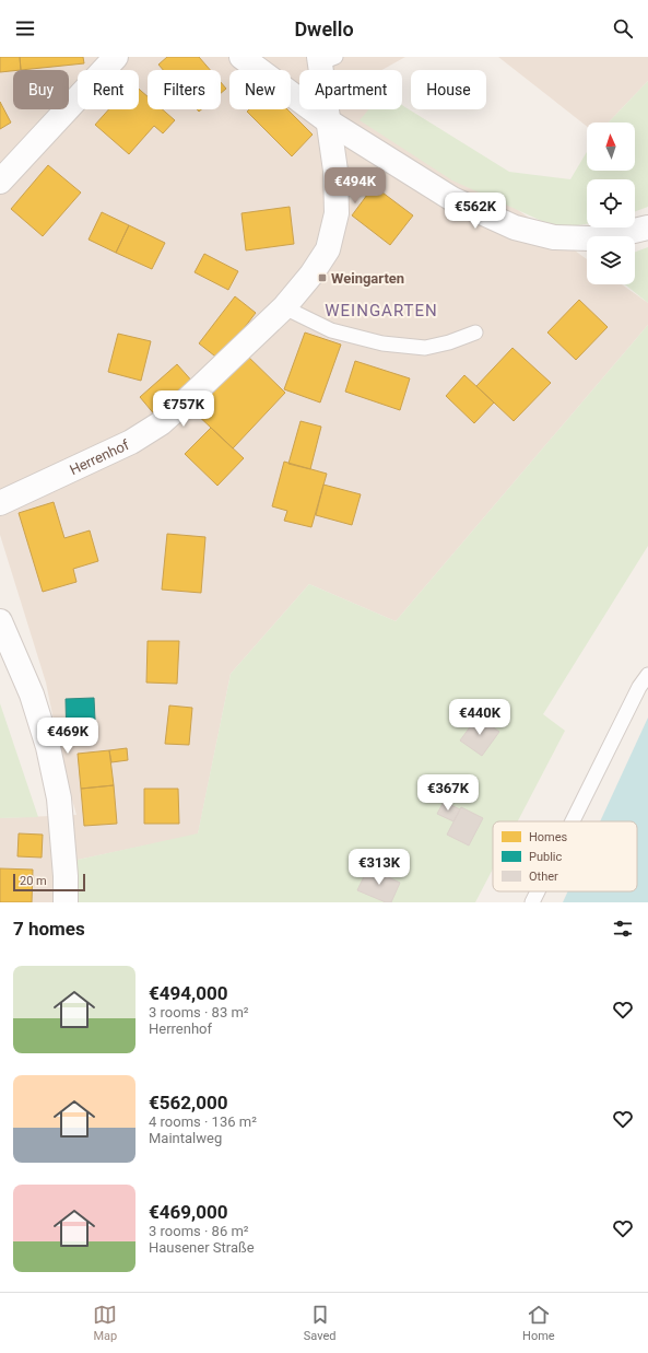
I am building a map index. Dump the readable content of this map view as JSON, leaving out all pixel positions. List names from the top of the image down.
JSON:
{
  "streets": {
    "street": ["Herrenhof"]
  },
  "districts": ["WEINGARTEN"],
  "places": {
    "transit": ["Weingarten"]
  },
  "legend": ["Homes", "Public", "Other"],
  "scale_bar": "20 m",
  "north": "top",
  "page": {
    "header": "Dwello",
    "chip": [
      "Buy",
      "Rent",
      "Filters",
      "New",
      "Apartment",
      "House"
    ],
    "price": [
      "€494K",
      "€562K",
      "€757K",
      "€440K",
      "€469K",
      "€367K",
      "€313K"
    ],
    "scale": "20 m",
    "heading": "7 homes",
    "list": [
      {
        "name": "€494,000",
        "note": "3 rooms · 83 m² · Herrenhof"
      },
      {
        "name": "€562,000",
        "note": "4 rooms · 136 m² · Maintalweg"
      },
      {
        "name": "€469,000",
        "note": "3 rooms · 86 m² · Hausener Straße"
      }
    ],
    "tabs": ["Map", "Saved", "Home"]
  }
}
